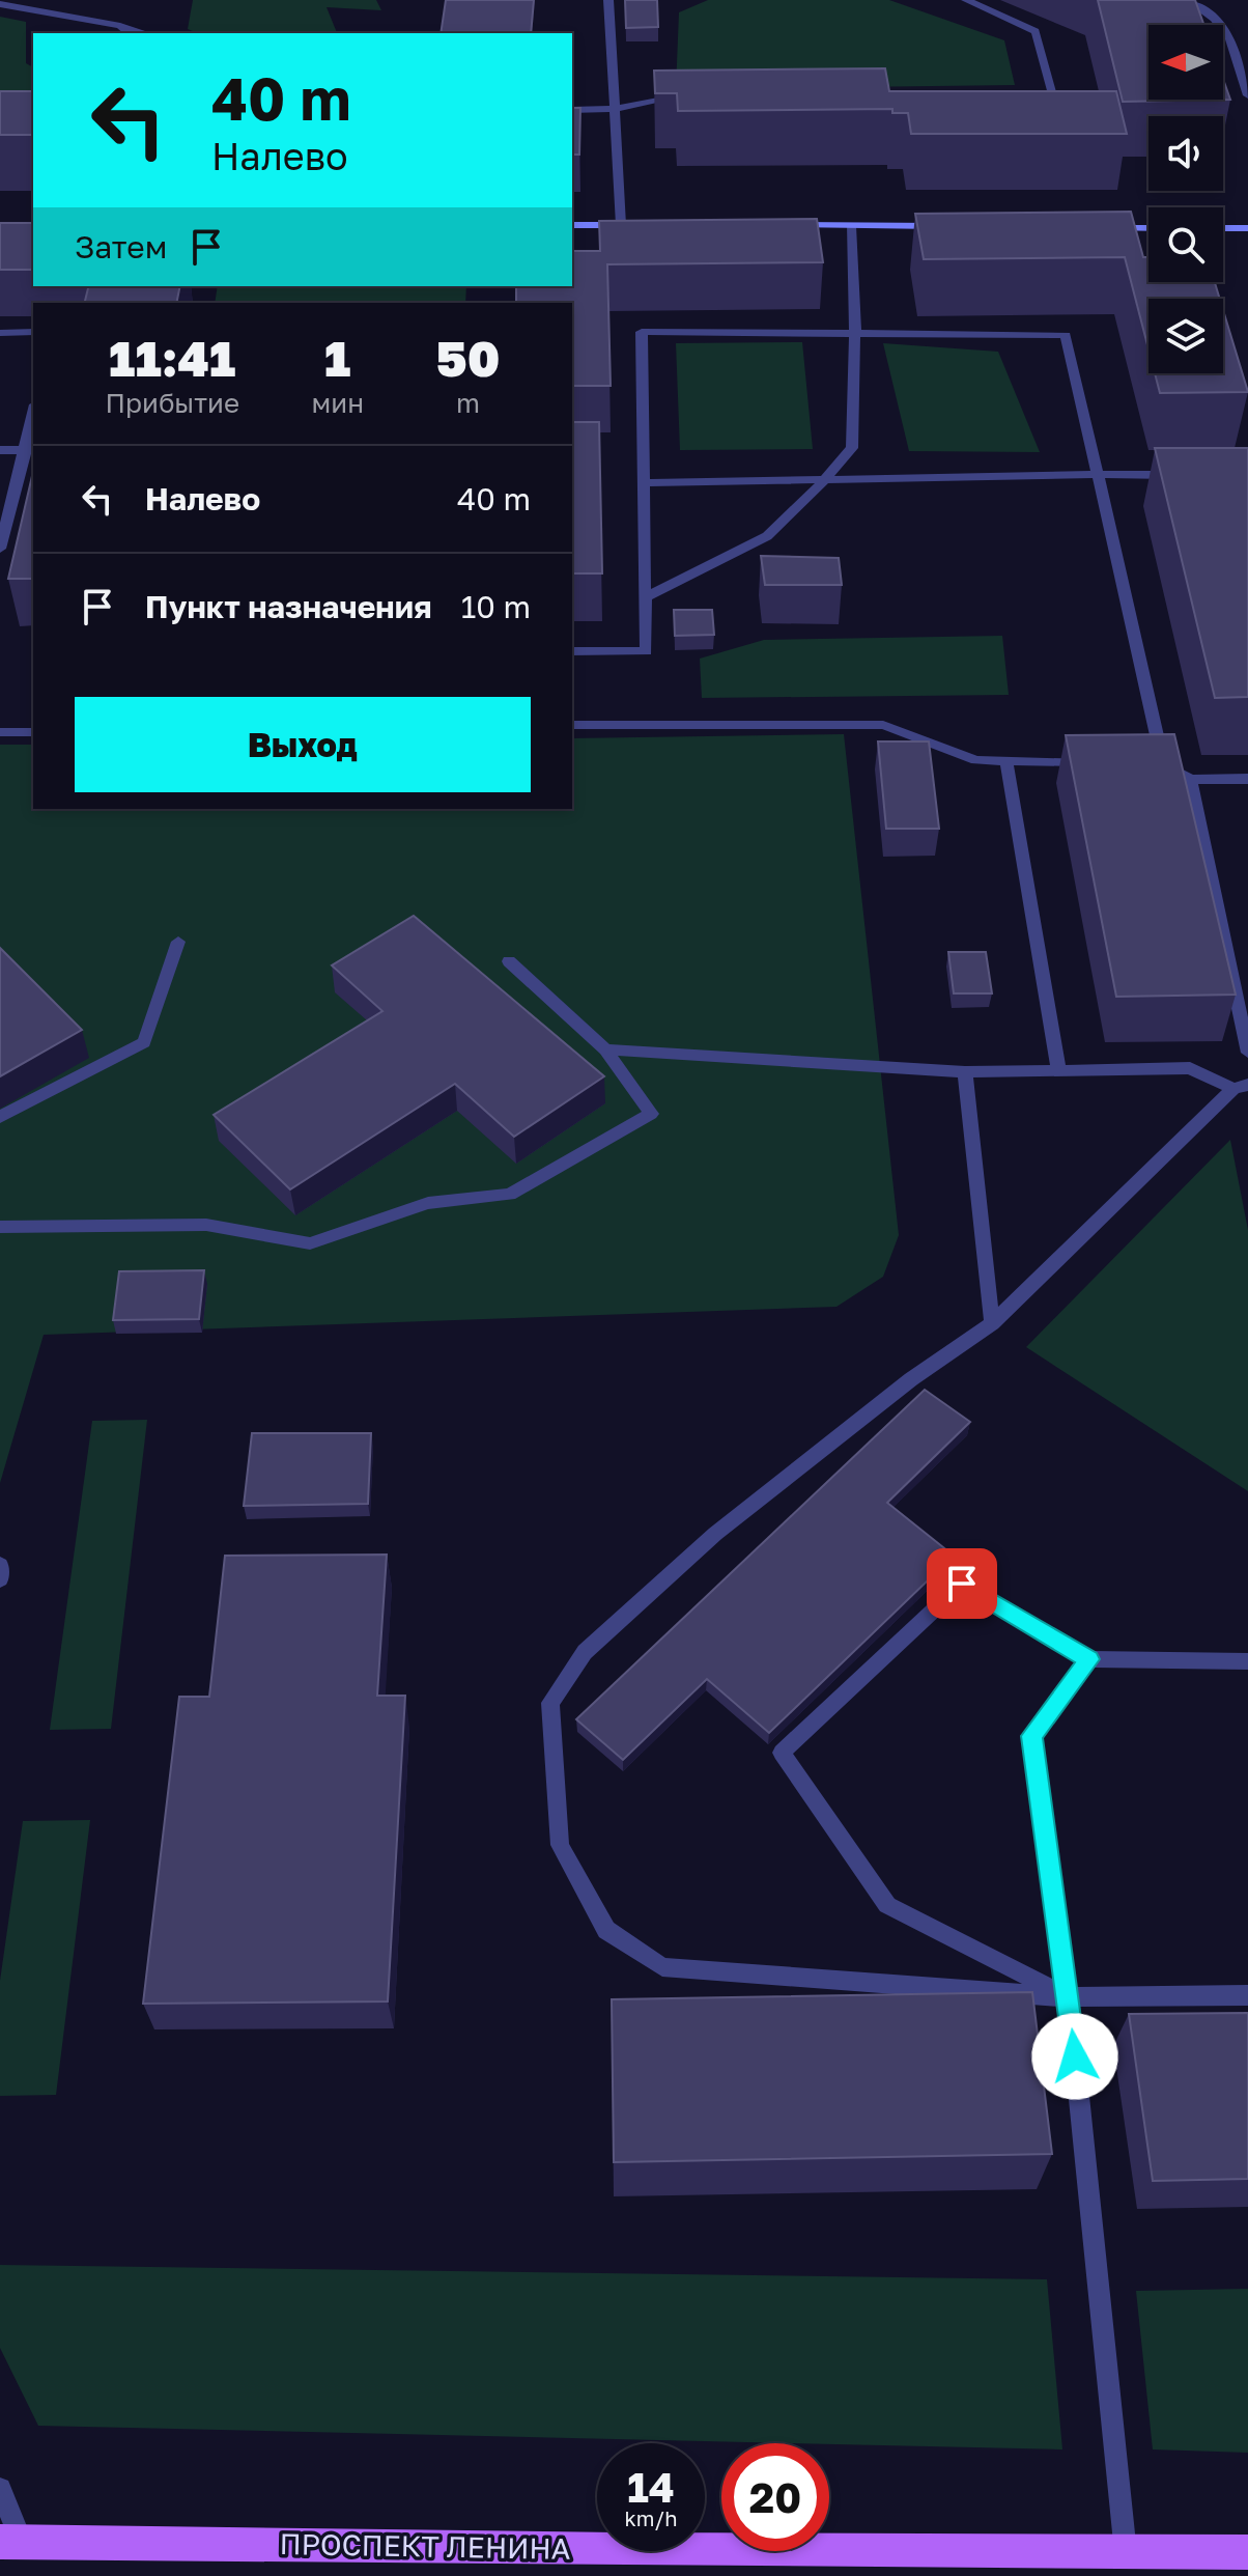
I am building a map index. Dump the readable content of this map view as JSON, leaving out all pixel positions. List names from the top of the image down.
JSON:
{
  "streets": {
    "main road": ["ПРОСПЕКТ ЛЕНИНА"]
  },
  "north": "left",
  "page": {
    "turn": ["40 m", "Налево"],
    "then": "Затем",
    "eta": [
      "11:41",
      "Прибытие",
      "1",
      "мин",
      "50",
      "m"
    ],
    "list": [
      {
        "name": "Налево",
        "value": "40 m"
      },
      {
        "name": "Пункт назначения",
        "value": "10 m"
      }
    ],
    "buttons": "Выход",
    "speed": "14 km/h",
    "limit": "20"
  }
}
